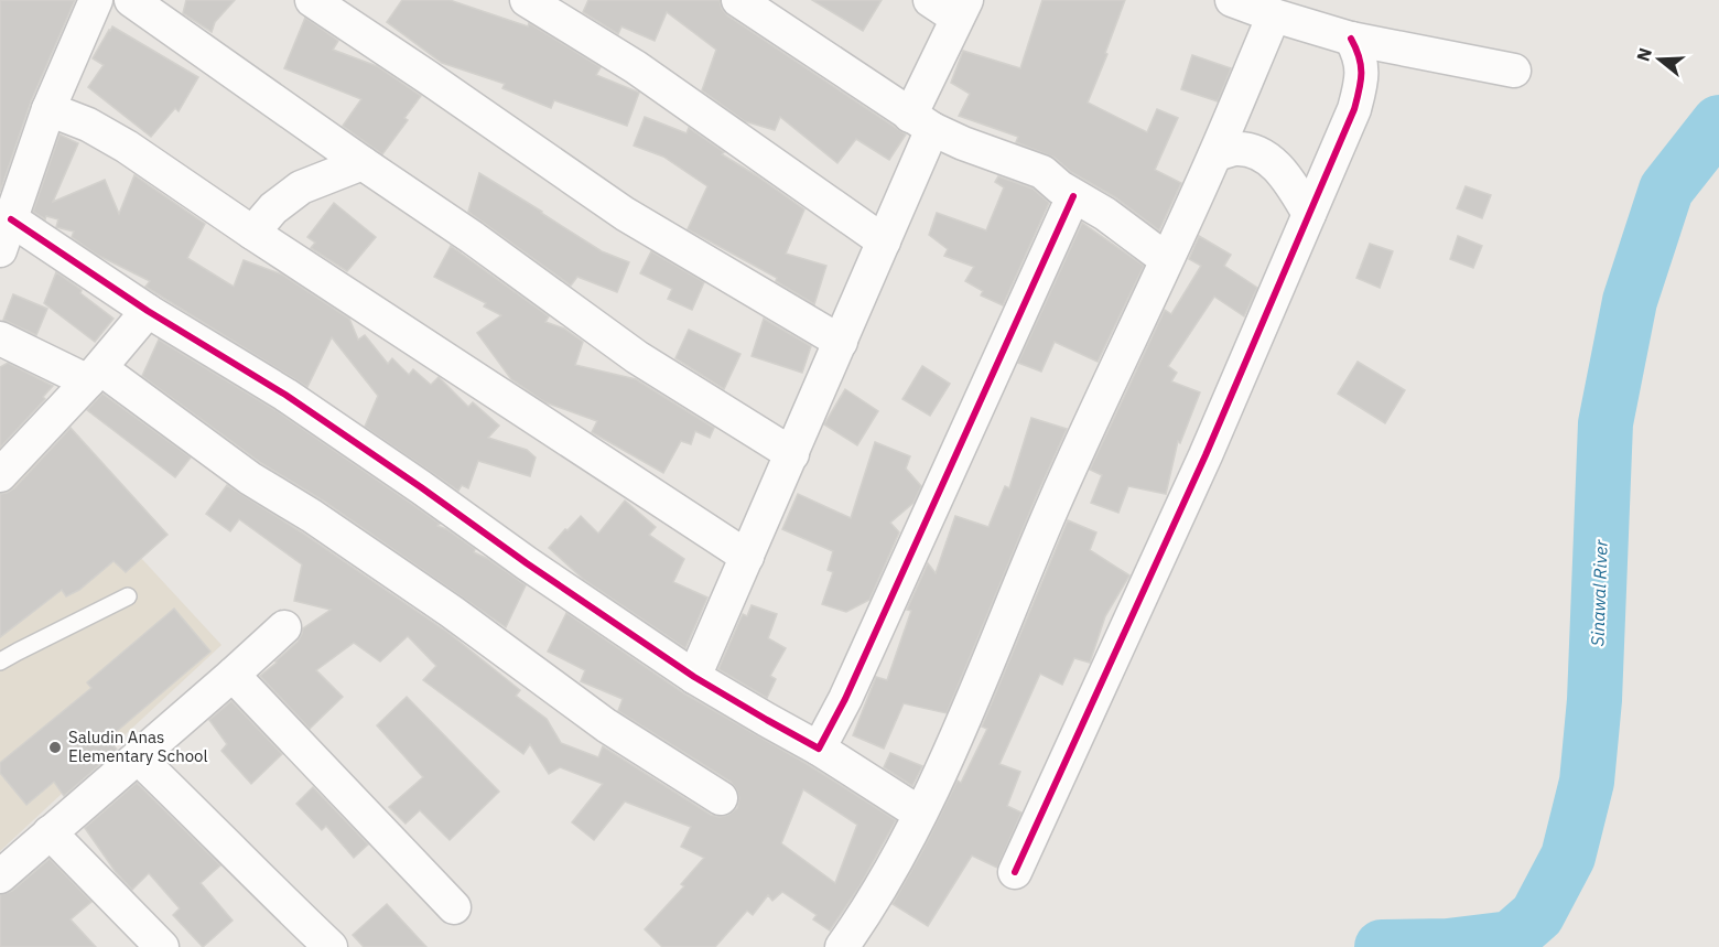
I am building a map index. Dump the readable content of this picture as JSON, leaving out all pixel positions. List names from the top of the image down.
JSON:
{
  "water": ["Sinawal River"],
  "places": ["Saludin Anas Elementary School"],
  "north": "left"
}
